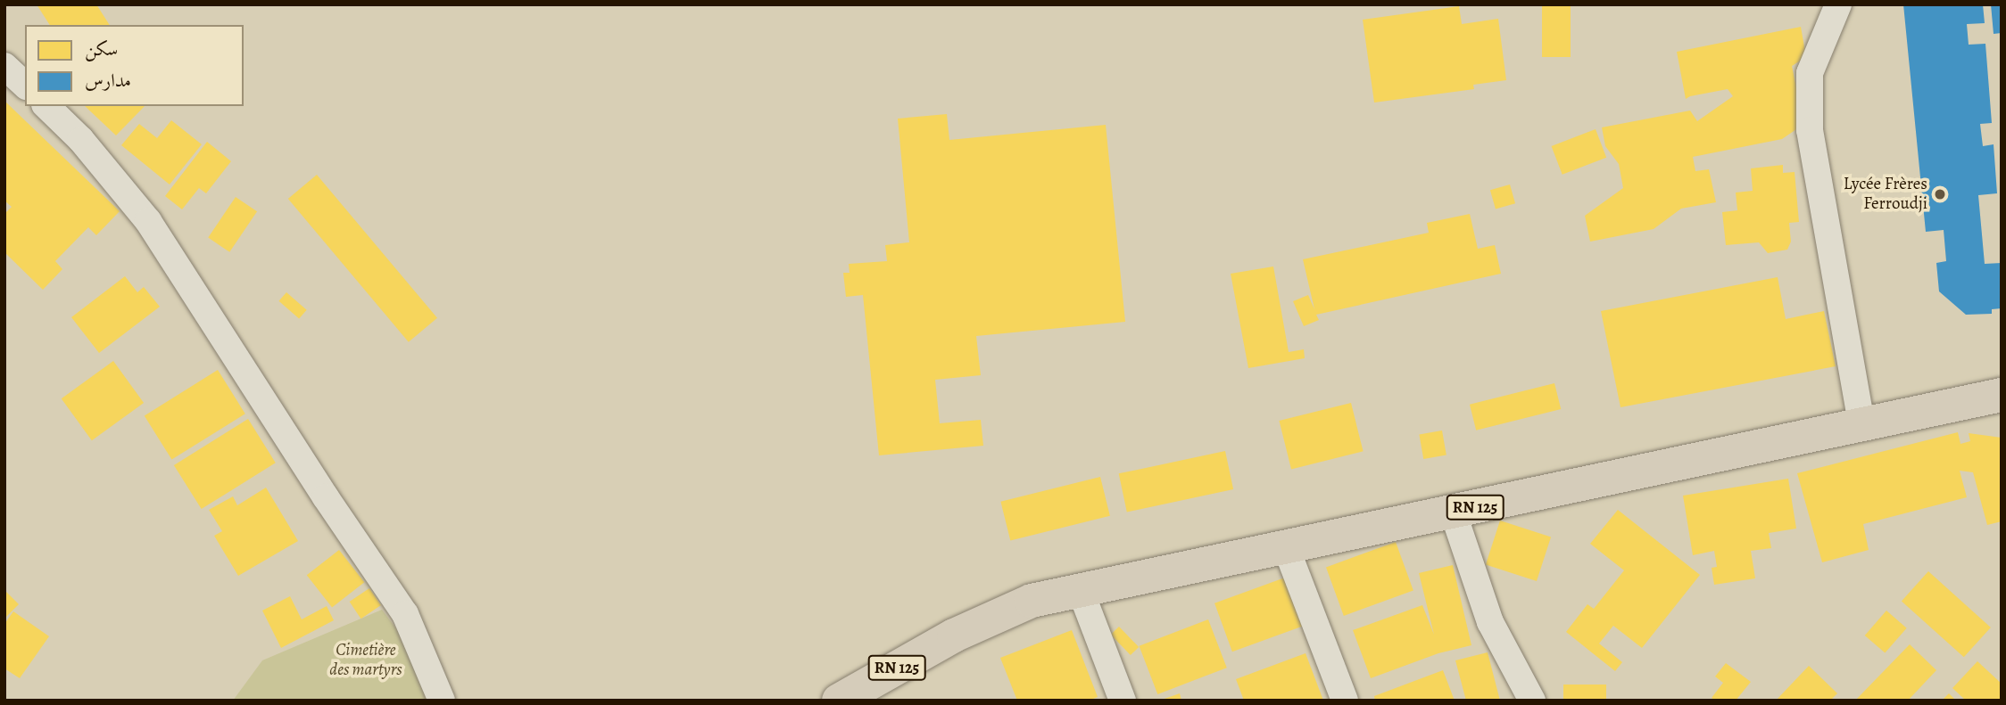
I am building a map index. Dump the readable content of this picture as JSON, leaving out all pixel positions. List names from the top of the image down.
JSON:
{
  "streets": {
    "main road": ["RN 125"]
  },
  "parks": ["Cimetière des martyrs"],
  "places": ["Lycée Frères Ferroudji"],
  "legend": ["سكن", "مدارس"]
}
